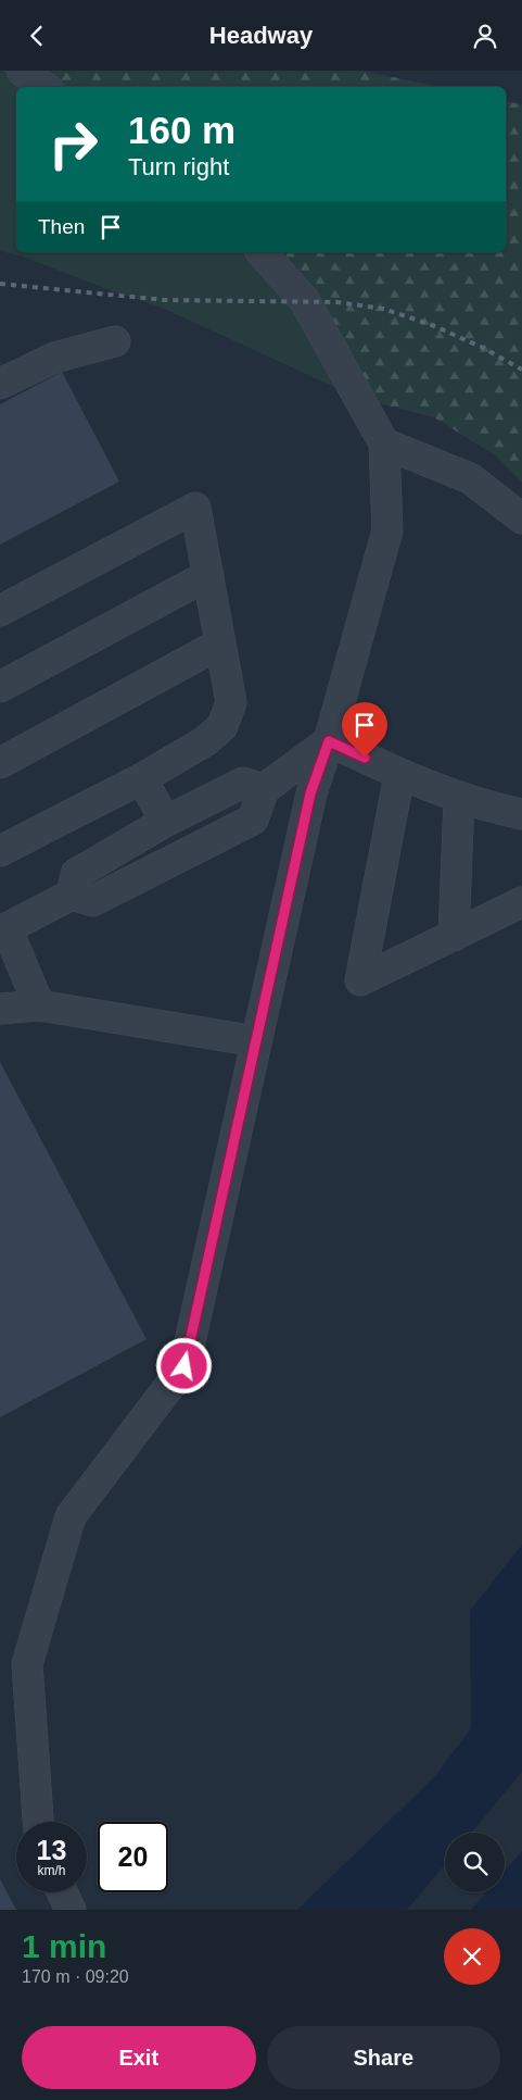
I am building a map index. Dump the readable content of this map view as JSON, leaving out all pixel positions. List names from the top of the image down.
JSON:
{
  "page": {
    "header": "Headway",
    "turn": ["160 m", "Turn right"],
    "then": "Then",
    "speed": "13 km/h",
    "limit": "20",
    "heading": ["1 min", "170 m · 09:20"],
    "buttons": ["Exit", "Share"]
  }
}
